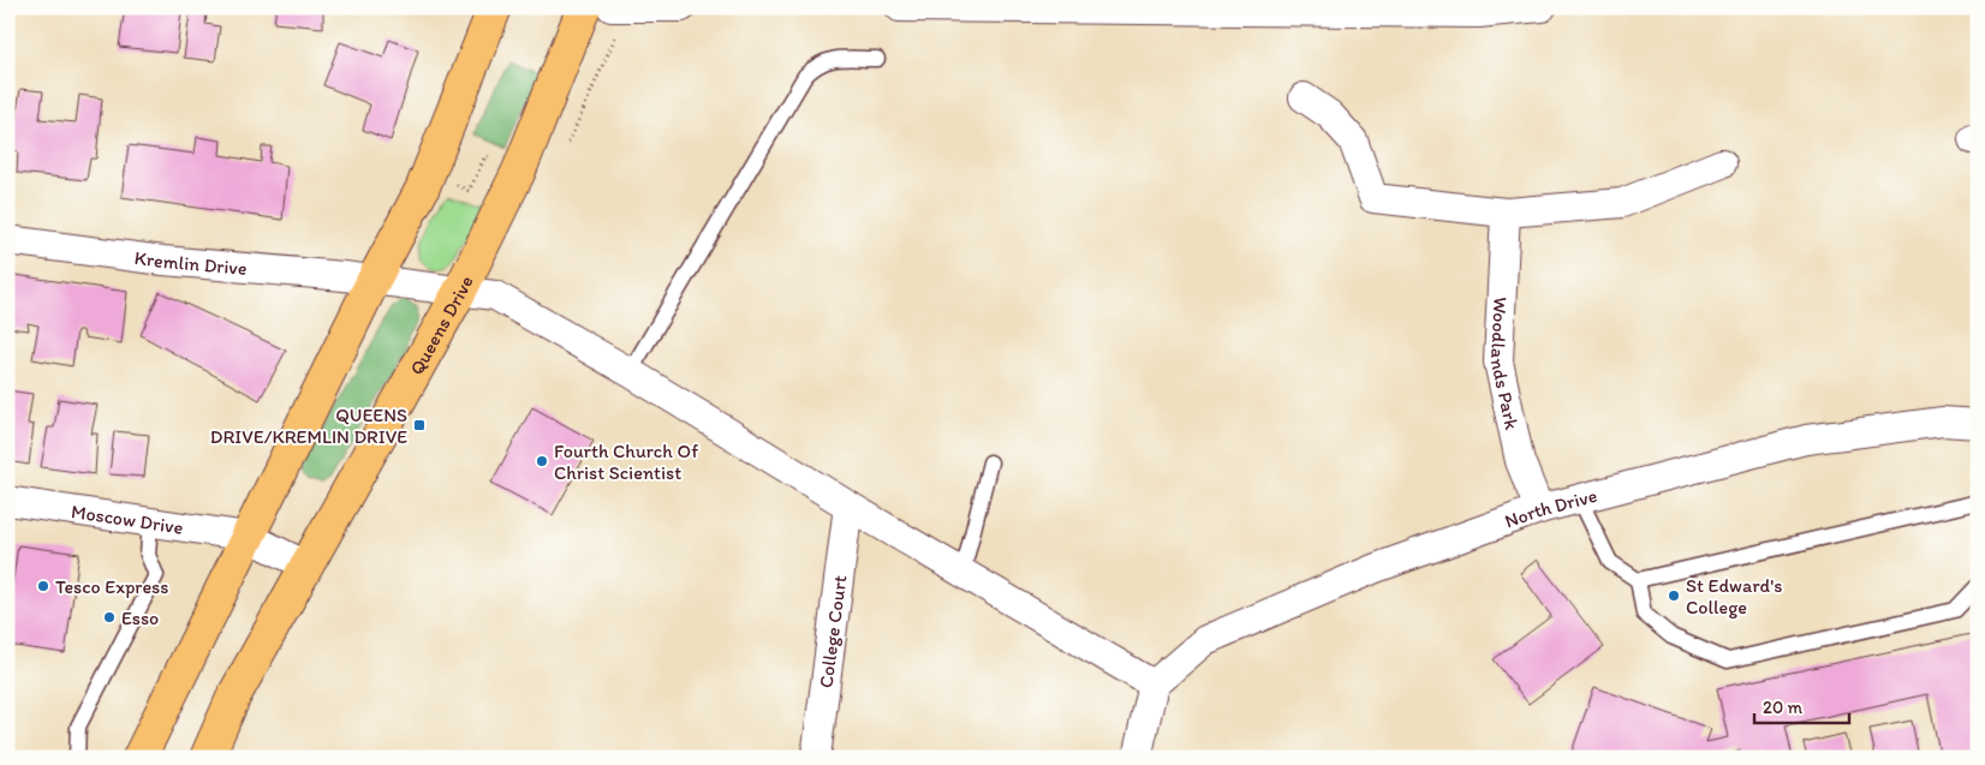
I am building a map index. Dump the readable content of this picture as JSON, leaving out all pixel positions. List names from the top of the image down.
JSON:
{
  "streets": {
    "highway": ["Queens Drive"],
    "street": [
      "Kremlin Drive",
      "Woodlands Park",
      "North Drive",
      "Moscow Drive",
      "College Court"
    ]
  },
  "crossings": [
    ["Kremlin Drive", "Queens Drive"],
    ["Kremlin Drive", "North Drive"],
    ["Kremlin Drive", "College Court"],
    ["Queens Drive", "Moscow Drive"],
    ["Woodlands Park", "North Drive"]
  ],
  "places": {
    "transit": ["QUEENS DRIVE/KREMLIN DRIVE"],
    "other": [
      "Fourth Church Of Christ Scientist",
      "Tesco Express",
      "St Edward's College",
      "Esso"
    ]
  },
  "scale_bar": "20 m"
}
